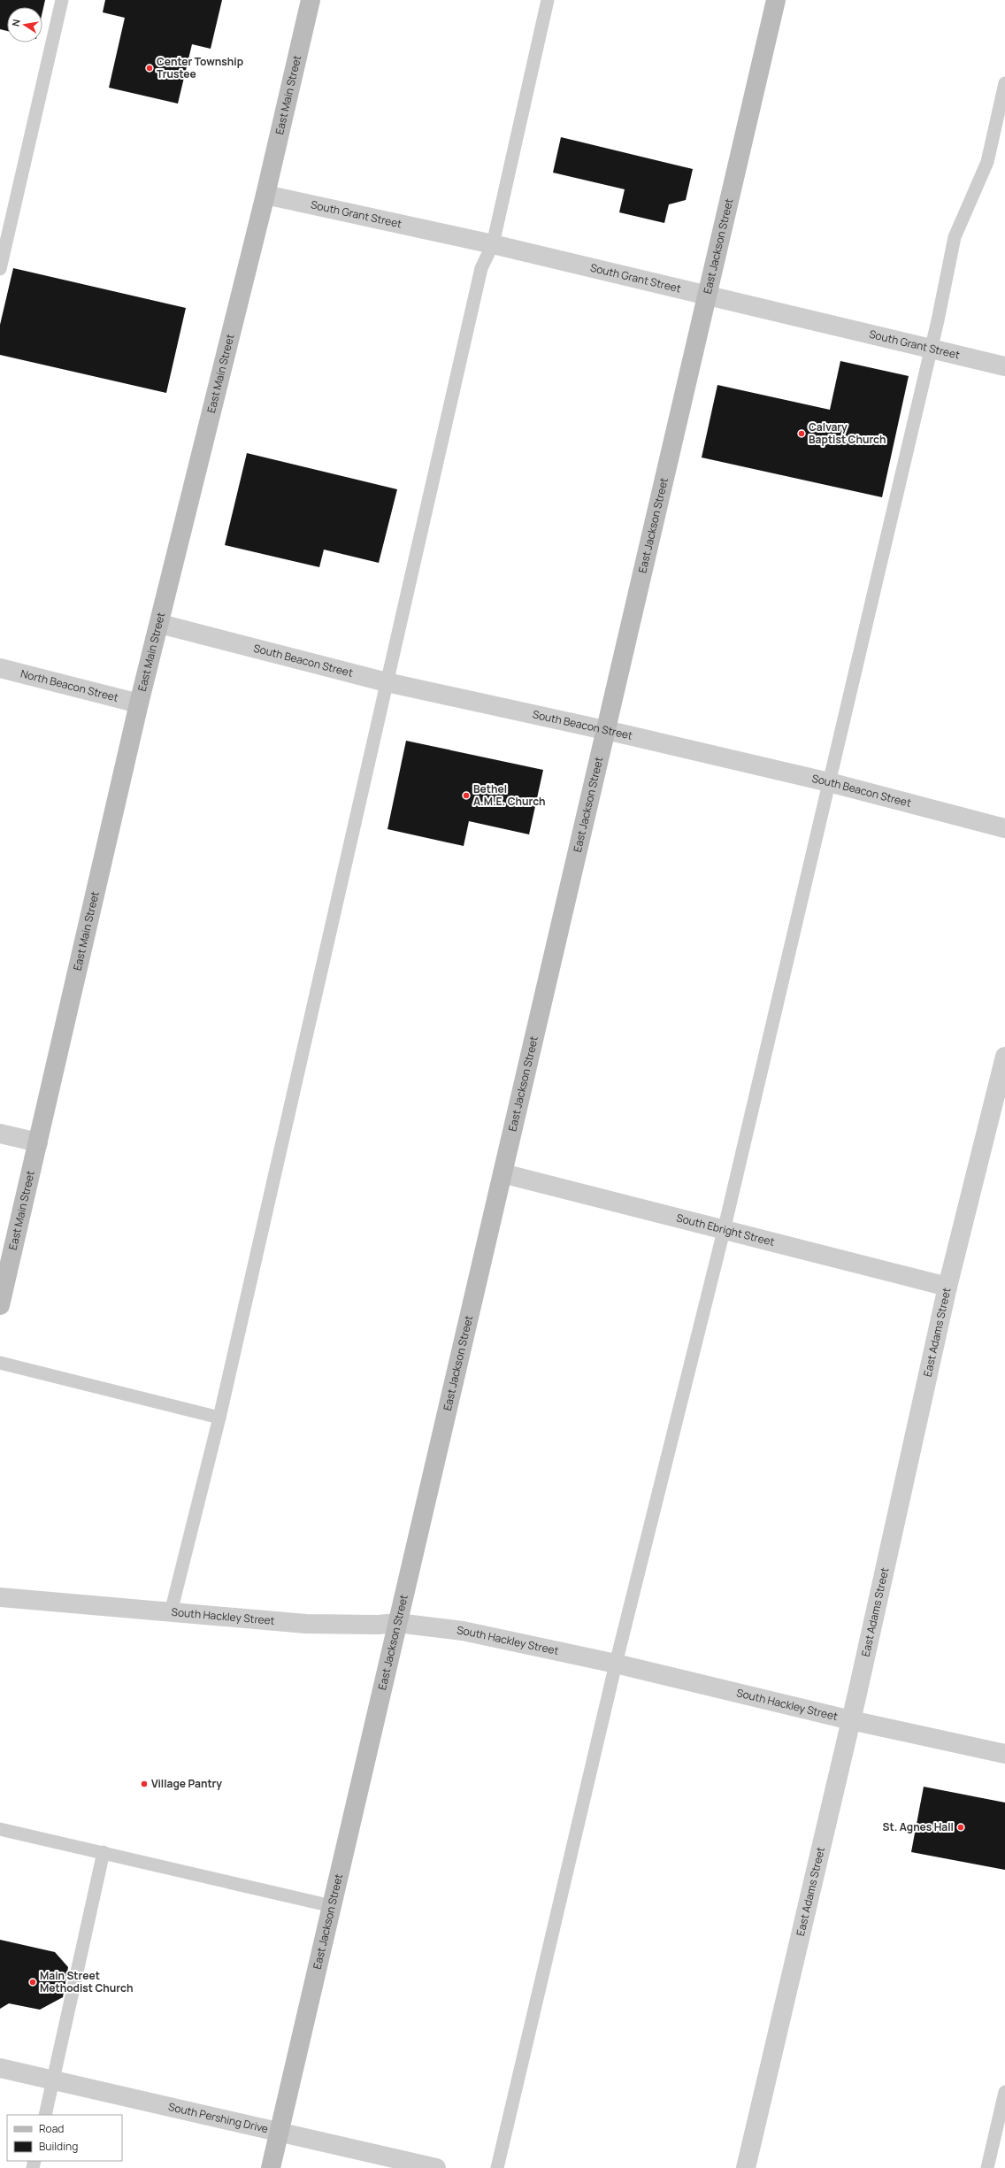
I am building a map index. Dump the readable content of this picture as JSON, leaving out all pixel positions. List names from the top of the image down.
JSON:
{
  "streets": {
    "main road": ["East Main Street", "East Jackson Street"],
    "street": [
      "South Grant Street",
      "South Beacon Street",
      "North Beacon Street",
      "South Ebright Street",
      "East Adams Street",
      "South Hackley Street",
      "South Pershing Drive"
    ]
  },
  "crossings": [
    ["East Main Street", "South Grant Street"],
    ["East Main Street", "South Beacon Street"],
    ["East Main Street", "North Beacon Street"],
    ["South Grant Street", "East Jackson Street"],
    ["East Jackson Street", "South Beacon Street"],
    ["East Jackson Street", "South Ebright Street"],
    ["East Jackson Street", "South Hackley Street"],
    ["East Jackson Street", "South Pershing Drive"],
    ["South Ebright Street", "East Adams Street"],
    ["East Adams Street", "South Hackley Street"]
  ],
  "places": [
    "Center Township Trustee",
    "Calvary Baptist Church",
    "Bethel A.M.E. Church",
    "Village Pantry",
    "St. Agnes Hall",
    "Main Street Methodist Church"
  ],
  "legend": ["Road", "Building"],
  "north": "left"
}
